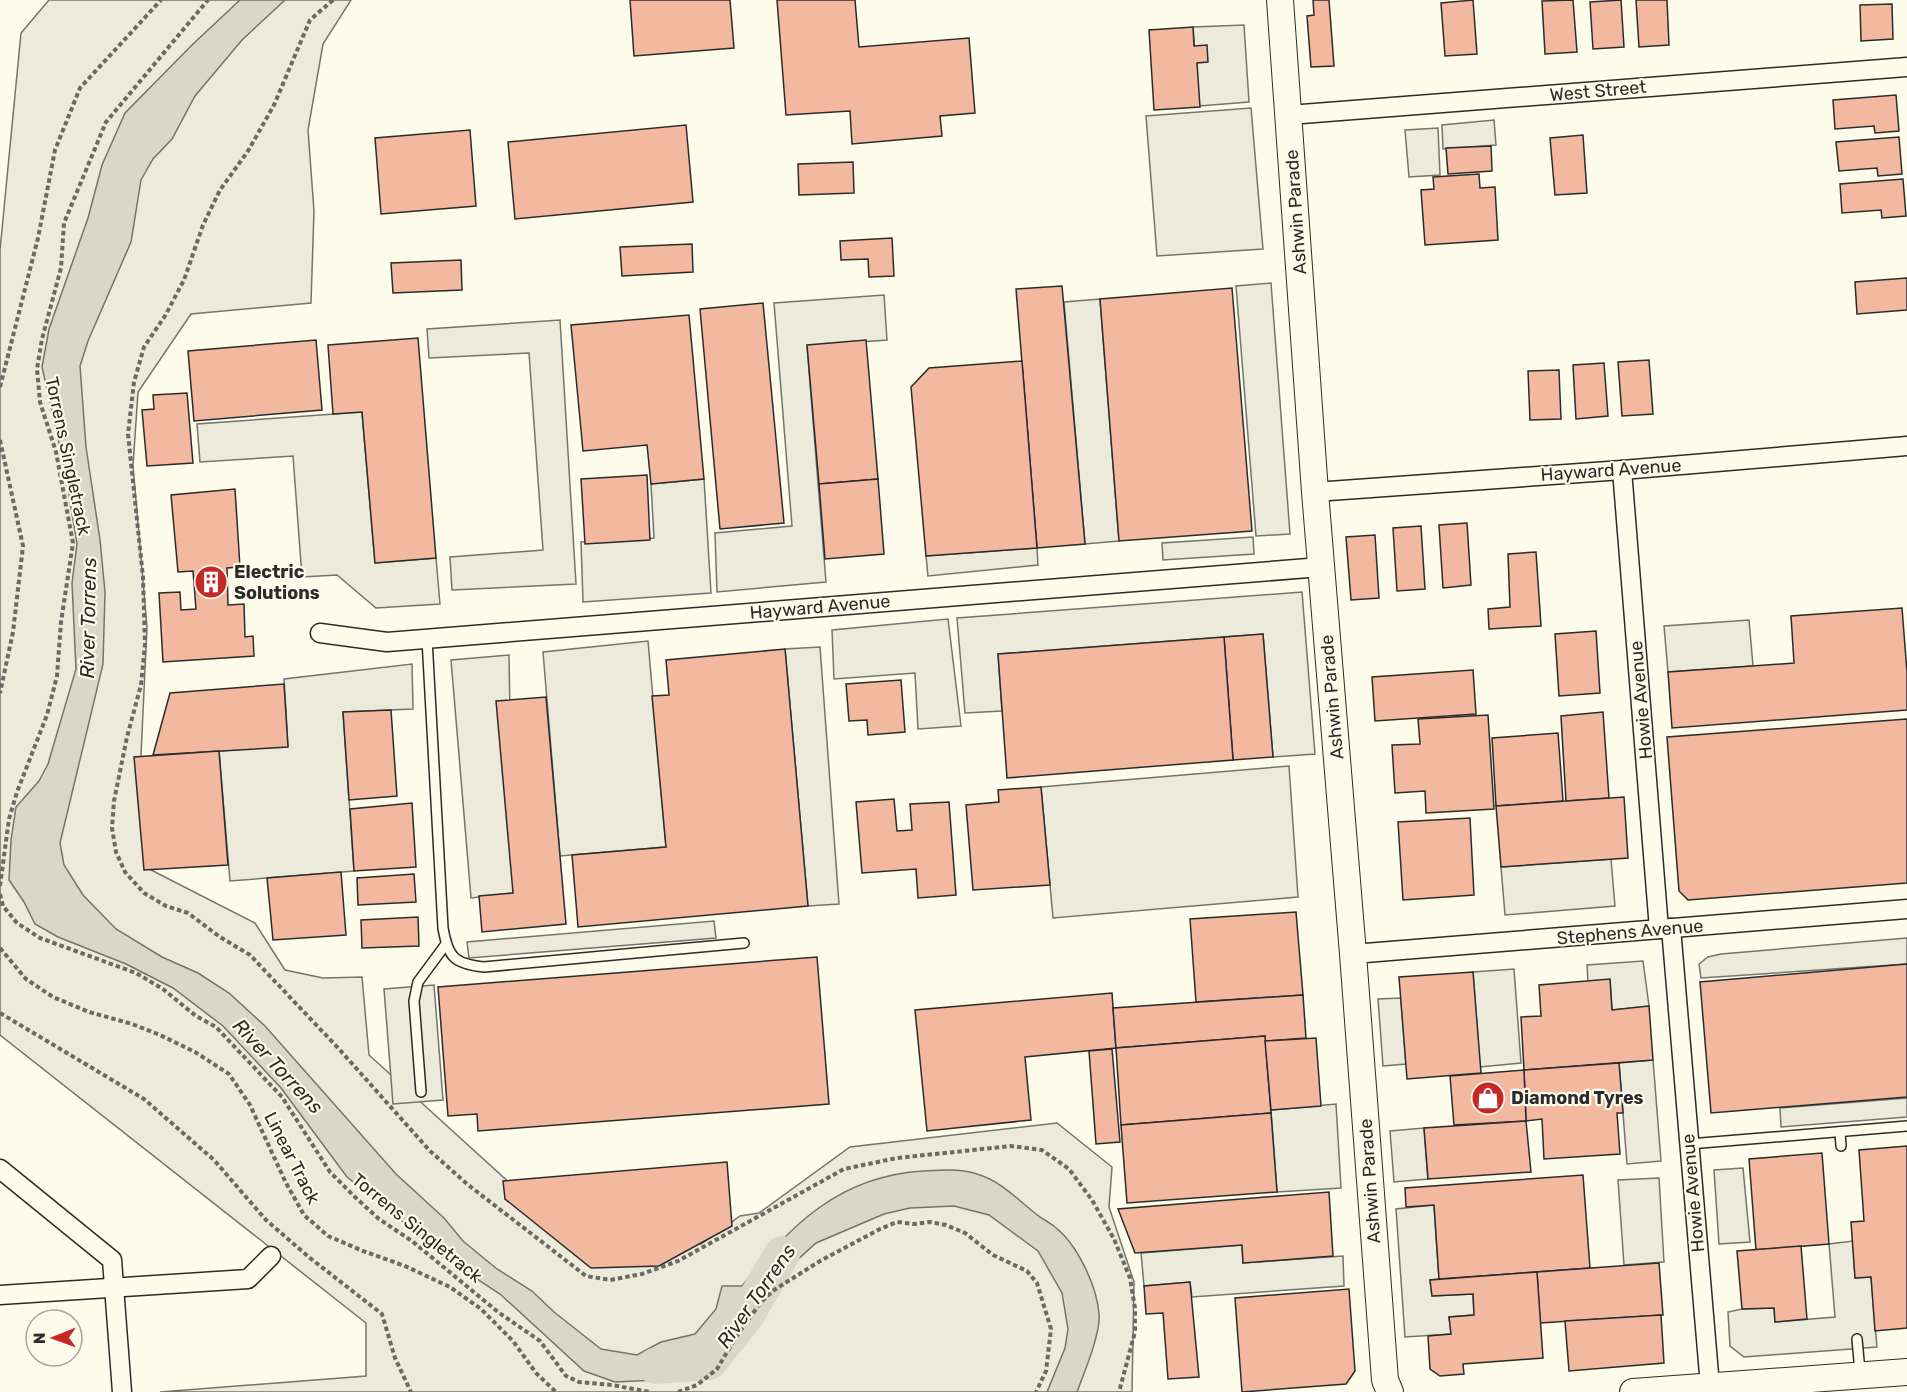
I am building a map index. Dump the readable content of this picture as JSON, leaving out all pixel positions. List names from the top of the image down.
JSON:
{
  "streets": {
    "street": [
      "West Street",
      "Ashwin Parade",
      "Hayward Avenue",
      "Howie Avenue",
      "Stephens Avenue"
    ],
    "path": ["Torrens Singletrack", "Linear Track"]
  },
  "crossings": [
    ["West Street", "Ashwin Parade"],
    ["Ashwin Parade", "Hayward Avenue"],
    ["Ashwin Parade", "Stephens Avenue"],
    ["Hayward Avenue", "Howie Avenue"],
    ["Howie Avenue", "Stephens Avenue"]
  ],
  "water": ["River Torrens"],
  "places": {
    "building": ["Electric Solutions"],
    "shop": ["Diamond Tyres"]
  },
  "north": "left"
}
